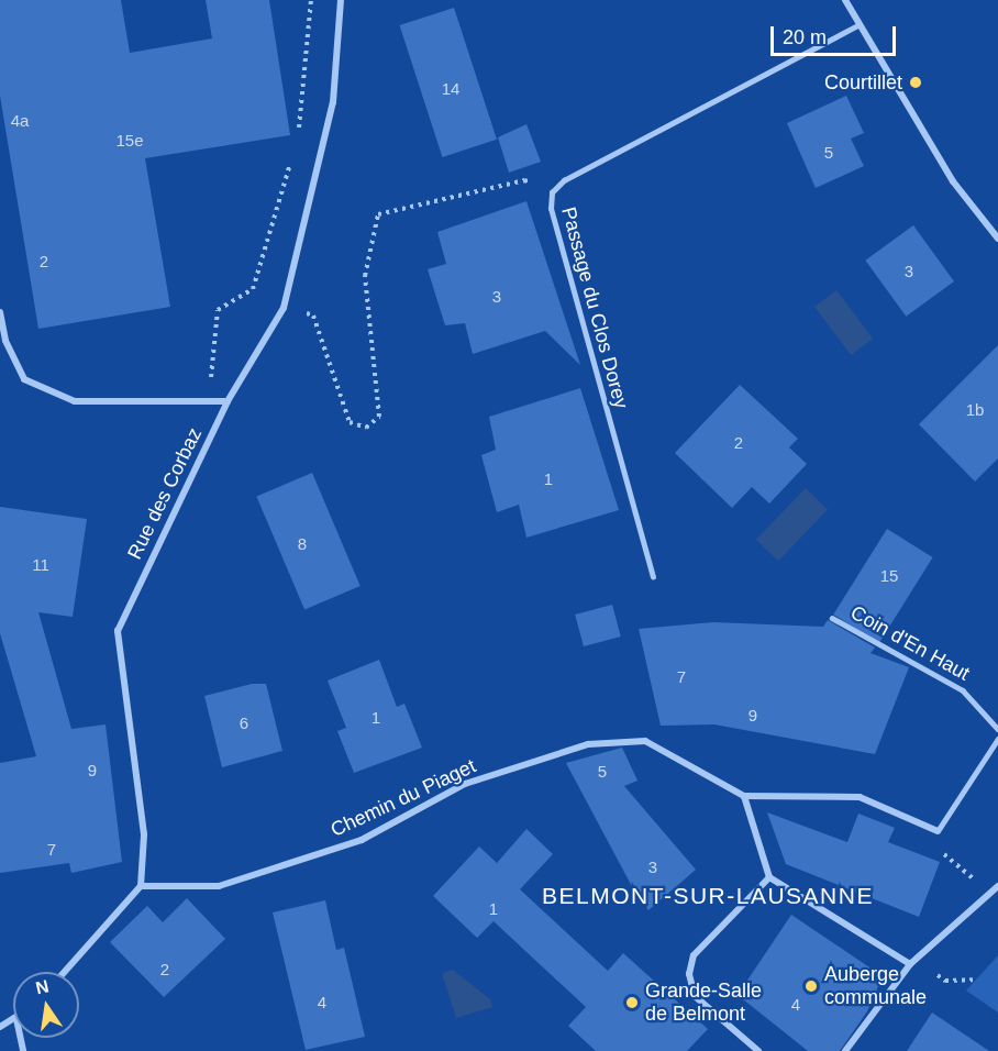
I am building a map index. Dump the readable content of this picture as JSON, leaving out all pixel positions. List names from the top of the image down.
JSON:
{
  "streets": {
    "street": ["Rue des Corbaz", "Chemin du Piaget"],
    "lane": ["Passage du Clos Dorey", "Coin d'En Haut"]
  },
  "crossings": [
    ["Rue des Corbaz", "Chemin du Piaget"]
  ],
  "districts": ["BELMONT-SUR-LAUSANNE"],
  "places": ["Courtillet", "Auberge communale", "Grande-Salle de Belmont"],
  "house_numbers": [
    "14",
    "4a",
    "15e",
    "5",
    "2",
    "3",
    "3",
    "1b",
    "2",
    "1",
    "8",
    "11",
    "15",
    "7",
    "9",
    "1",
    "6",
    "9",
    "5",
    "7",
    "3",
    "1",
    "2",
    "4",
    "4"
  ],
  "scale_bar": "20 m",
  "north": "top"
}
